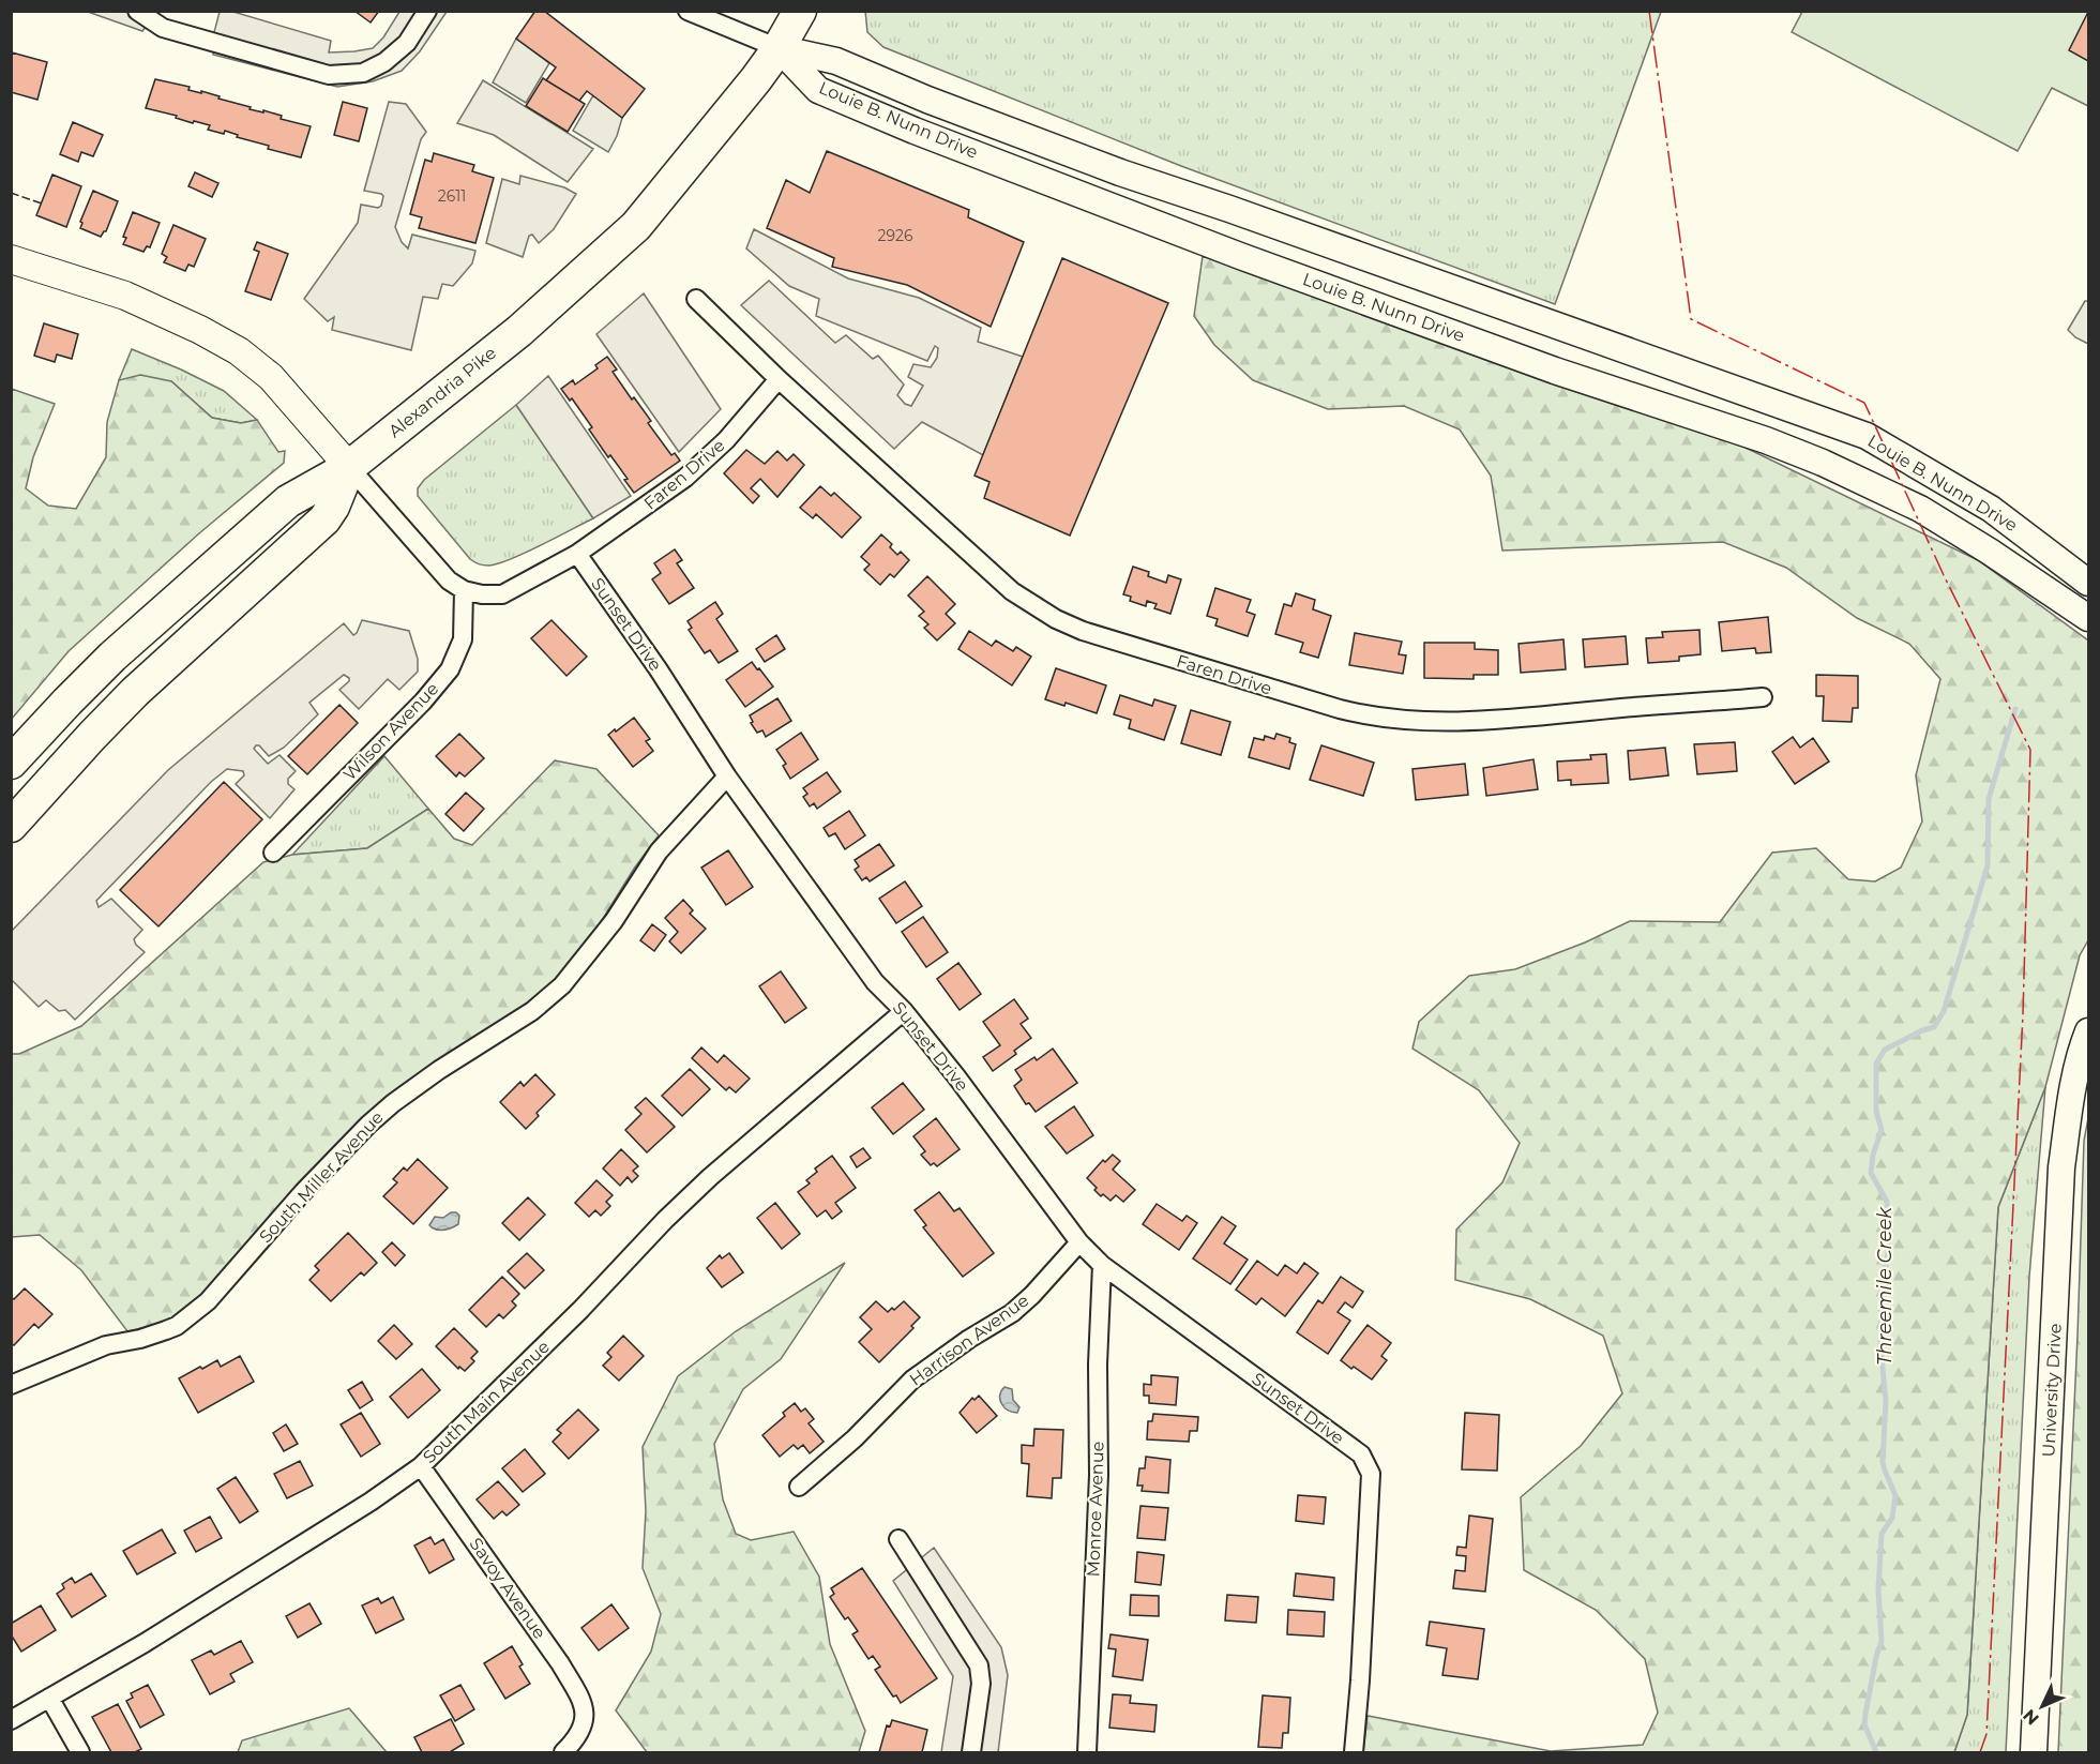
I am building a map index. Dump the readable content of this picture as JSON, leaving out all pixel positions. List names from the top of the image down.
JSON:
{
  "streets": {
    "highway": ["Alexandria Pike"],
    "main road": ["Louie B. Nunn Drive", "University Drive"],
    "street": [
      "Faren Drive",
      "Sunset Drive",
      "Wilson Avenue",
      "South Miller Avenue",
      "Harrison Avenue",
      "South Main Avenue",
      "Monroe Avenue",
      "Savoy Avenue"
    ]
  },
  "crossings": [
    ["Louie B. Nunn Drive", "Alexandria Pike"],
    ["Faren Drive", "Sunset Drive"],
    ["Sunset Drive", "South Miller Avenue"],
    ["Sunset Drive", "Harrison Avenue"],
    ["Sunset Drive", "South Main Avenue"],
    ["Sunset Drive", "Monroe Avenue"],
    ["South Main Avenue", "Savoy Avenue"]
  ],
  "water": ["Threemile Creek"],
  "house_numbers": ["2611", "2926"],
  "north": "bottom left"
}
